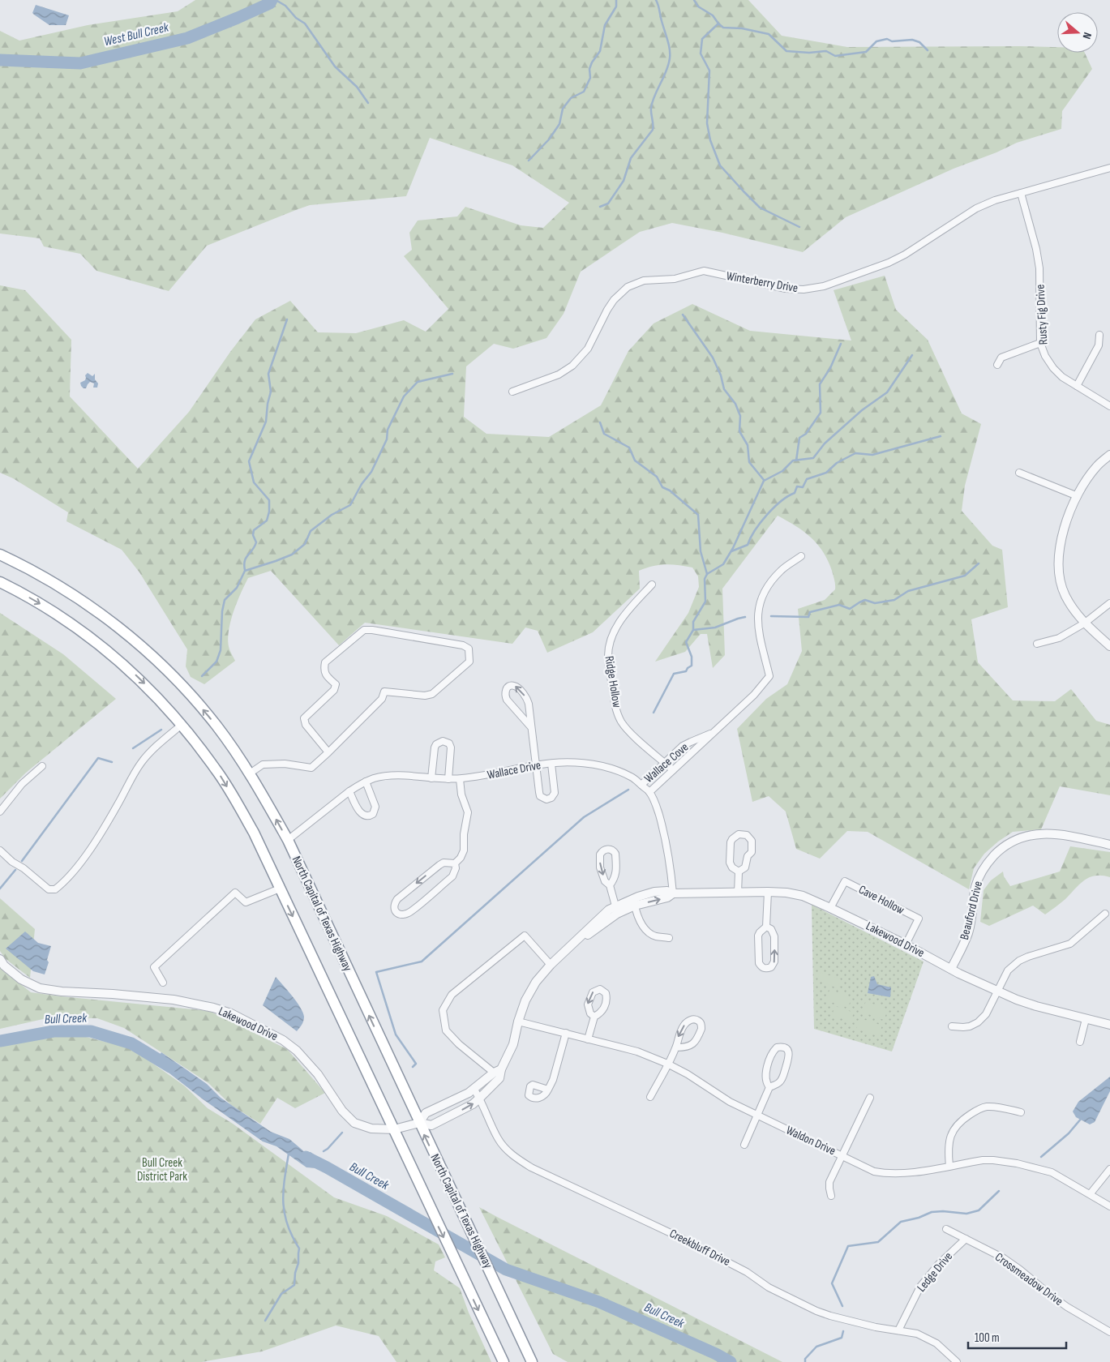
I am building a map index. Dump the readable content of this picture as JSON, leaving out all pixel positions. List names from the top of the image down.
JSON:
{
  "streets": {
    "highway": ["North Capital of Texas Highway"],
    "street": [
      "Winterberry Drive",
      "Rusty Fig Drive",
      "Ridge Hollow",
      "Wallace Cove",
      "Wallace Drive",
      "Cave Hollow",
      "Beauford Drive",
      "Lakewood Drive",
      "Waldon Drive",
      "Creekbluff Drive",
      "Ledge Drive",
      "Crossmeadow Drive"
    ]
  },
  "crossings": [
    ["Winterberry Drive", "Rusty Fig Drive"],
    ["Ridge Hollow", "Wallace Cove"],
    ["Wallace Cove", "Wallace Drive"],
    ["Wallace Drive", "North Capital of Texas Highway"],
    ["Wallace Drive", "Lakewood Drive"],
    ["Cave Hollow", "Lakewood Drive"],
    ["Beauford Drive", "Lakewood Drive"],
    ["North Capital of Texas Highway", "Lakewood Drive"],
    ["Lakewood Drive", "Waldon Drive"],
    ["Lakewood Drive", "Creekbluff Drive"],
    ["Creekbluff Drive", "Ledge Drive"],
    ["Ledge Drive", "Crossmeadow Drive"]
  ],
  "water": ["West Bull Creek", "Bull Creek"],
  "parks": ["Bull Creek District Park"],
  "scale_bar": "100 m",
  "north": "right"
}
